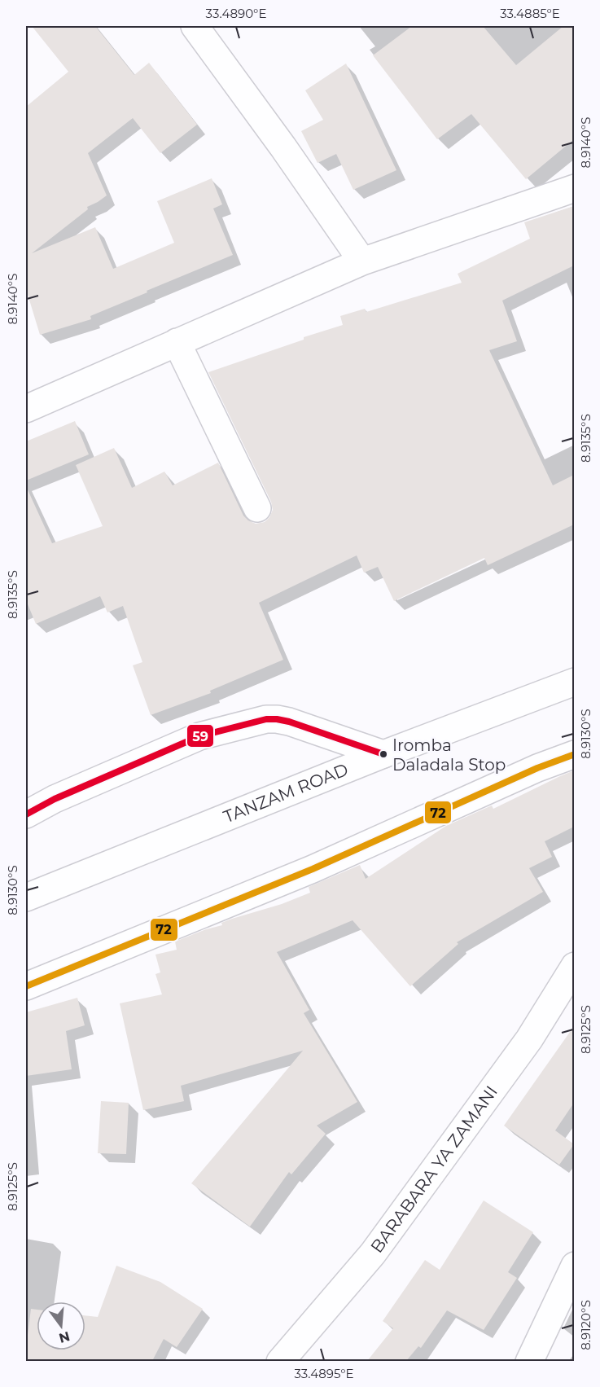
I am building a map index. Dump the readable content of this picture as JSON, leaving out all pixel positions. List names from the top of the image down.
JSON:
{
  "streets": {
    "main road": ["TANZAM ROAD", "BARABARA YA ZAMANI"]
  },
  "places": ["Iromba Daladala Stop"],
  "lines": ["transit line 59", "transit line 72"],
  "north": "bottom",
  "coordinates": [
    "33.4890°E",
    "33.4885°E",
    "8.9140°S",
    "8.9135°S",
    "8.9130°S",
    "8.9125°S",
    "8.9120°S",
    "33.4895°E"
  ]
}
